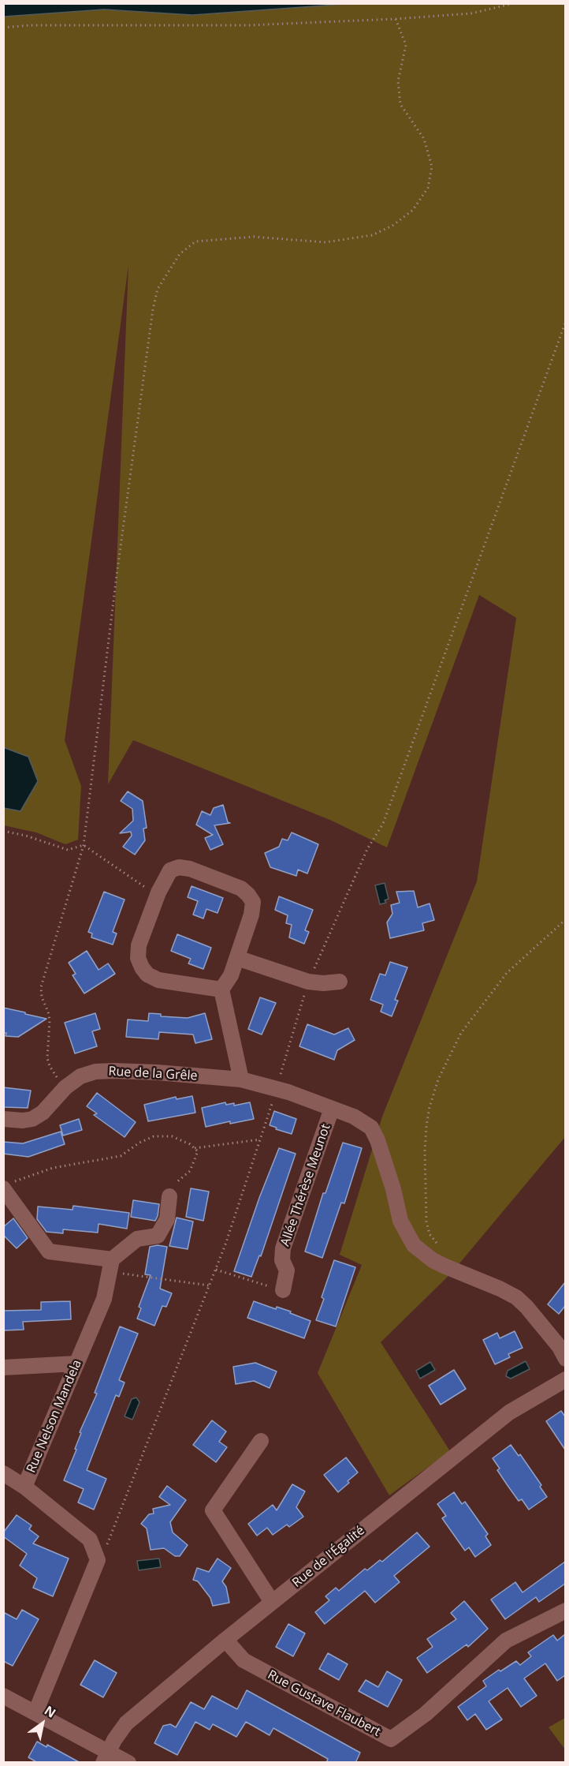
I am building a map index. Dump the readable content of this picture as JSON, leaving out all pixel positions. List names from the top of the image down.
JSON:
{
  "streets": {
    "street": [
      "Rue de la Grêle",
      "Allée Thérèse Meunot",
      "Rue Nelson Mandela",
      "Rue de l'Égalité",
      "Rue Gustave Flaubert"
    ]
  },
  "crossings": [
    ["Rue de la Grêle", "Allée Thérèse Meunot"],
    ["Rue de l'Égalité", "Rue Gustave Flaubert"]
  ],
  "north": "top right"
}
